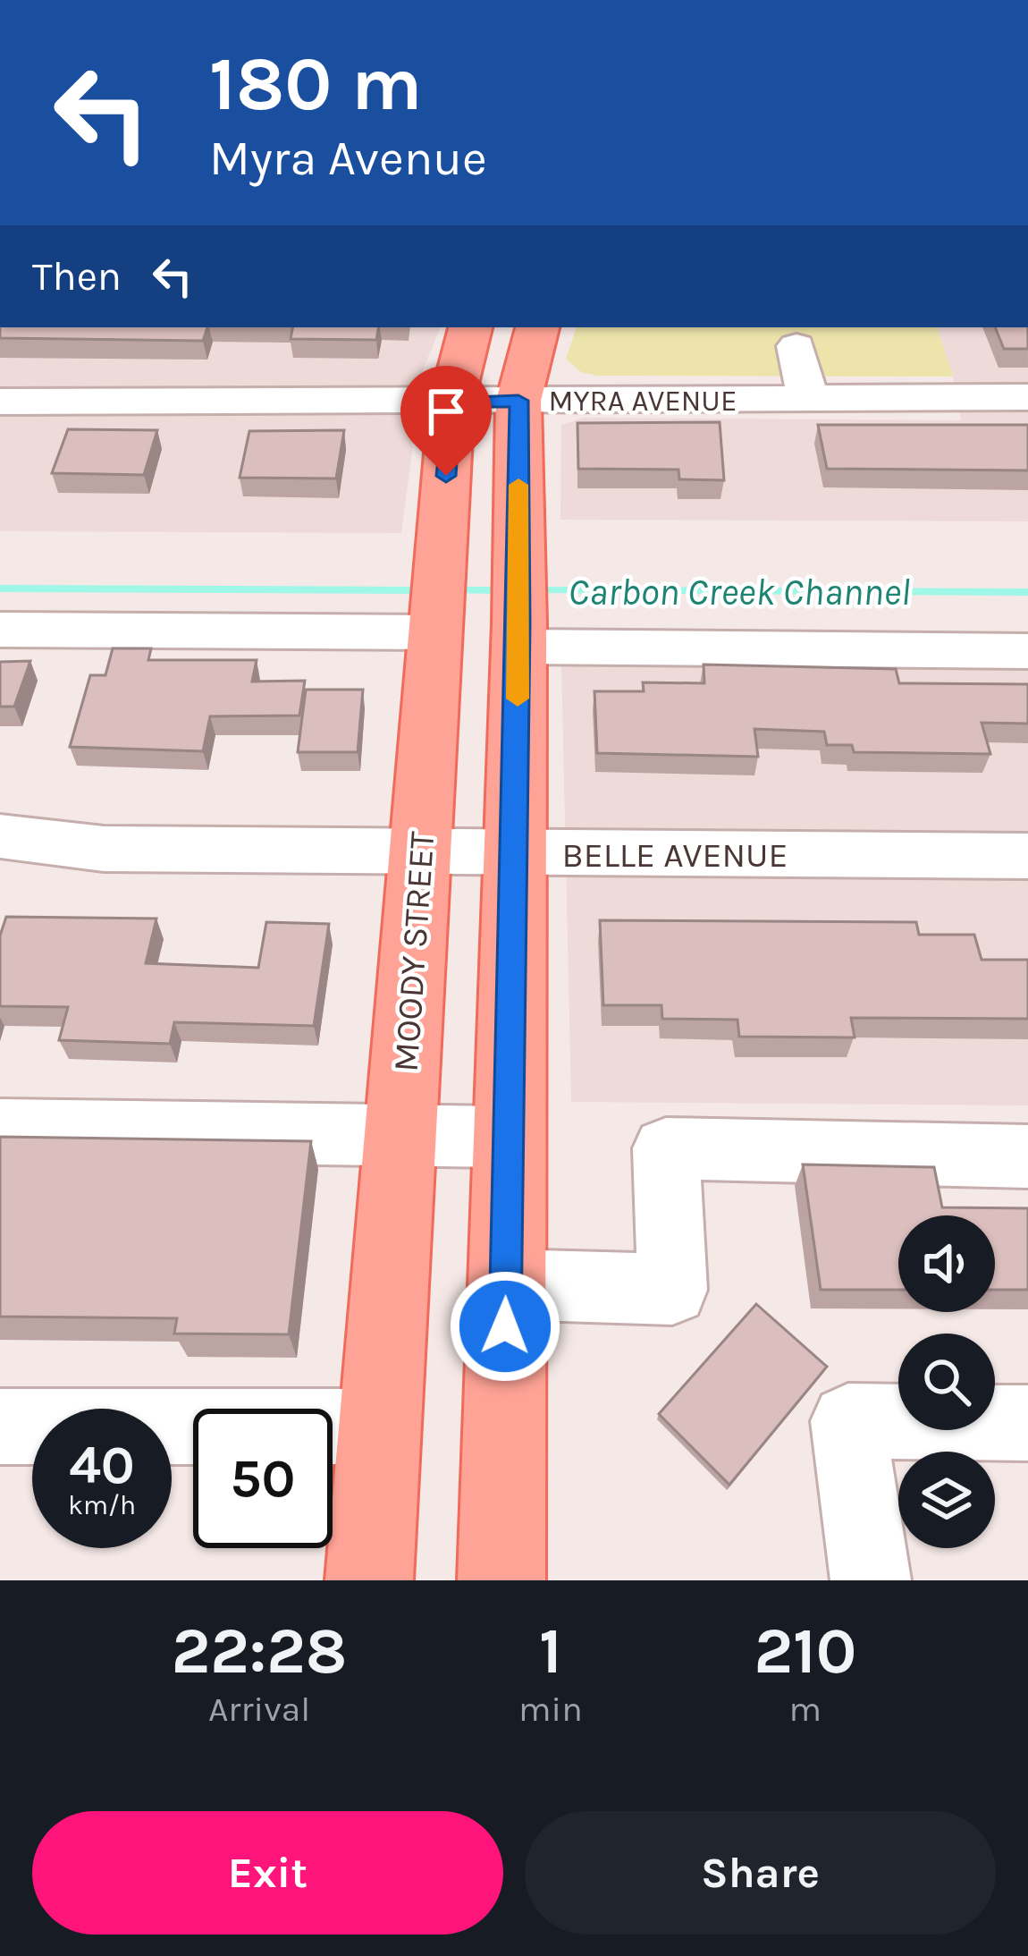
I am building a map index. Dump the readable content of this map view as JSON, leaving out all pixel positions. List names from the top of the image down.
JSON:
{
  "streets": {
    "main road": ["MOODY STREET"],
    "street": ["MYRA AVENUE", "BELLE AVENUE"]
  },
  "crossings": [
    ["MYRA AVENUE", "MOODY STREET"],
    ["BELLE AVENUE", "MOODY STREET"]
  ],
  "water": ["Carbon Creek Channel"],
  "page": {
    "turn": ["180 m", "Myra Avenue"],
    "then": "Then",
    "speed": "40 km/h",
    "limit": "50",
    "eta": [
      "22:28",
      "Arrival",
      "1",
      "min",
      "210",
      "m"
    ],
    "buttons": ["Exit", "Share"]
  }
}
